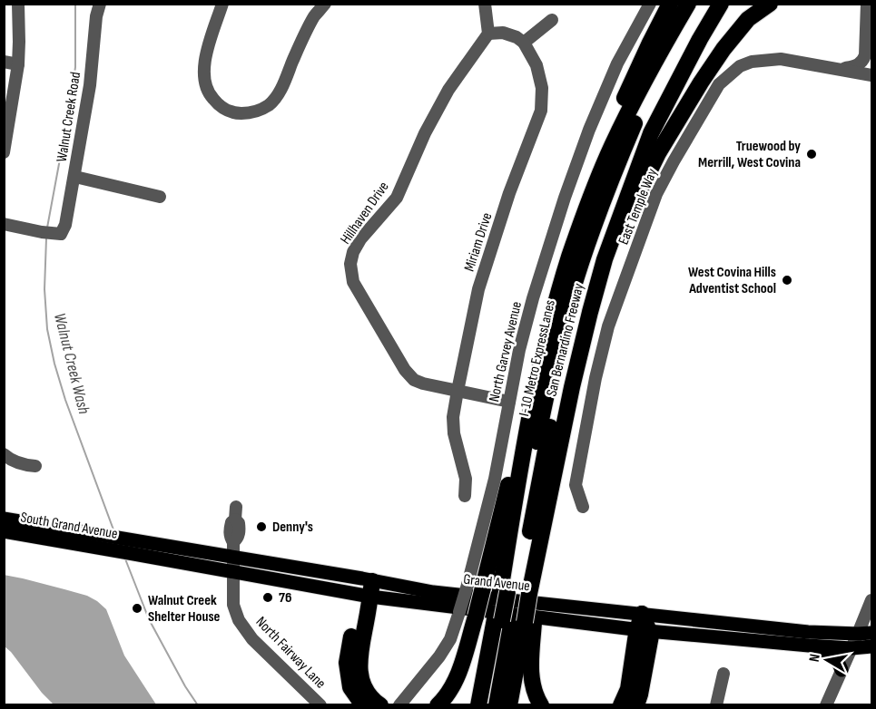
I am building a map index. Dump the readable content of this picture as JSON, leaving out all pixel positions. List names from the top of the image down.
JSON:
{
  "streets": {
    "highway": ["San Bernardino Freeway", "I-10 Metro ExpressLanes"],
    "main road": ["South Grand Avenue", "Grand Avenue"],
    "street": [
      "Walnut Creek Road",
      "East Temple Way",
      "Hillhaven Drive",
      "Miriam Drive",
      "North Garvey Avenue",
      "North Fairway Lane"
    ]
  },
  "crossings": [
    ["Hillhaven Drive", "Miriam Drive"],
    ["Hillhaven Drive", "North Garvey Avenue"],
    ["San Bernardino Freeway", "I-10 Metro ExpressLanes"],
    ["South Grand Avenue", "Grand Avenue"],
    ["Grand Avenue", "North Fairway Lane"]
  ],
  "water": ["Walnut Creek Wash"],
  "places": [
    "Truewood by Merrill, West Covina",
    "West Covina Hills Adventist School",
    "Denny's",
    "76",
    "Walnut Creek Shelter House"
  ],
  "north": "left"
}
